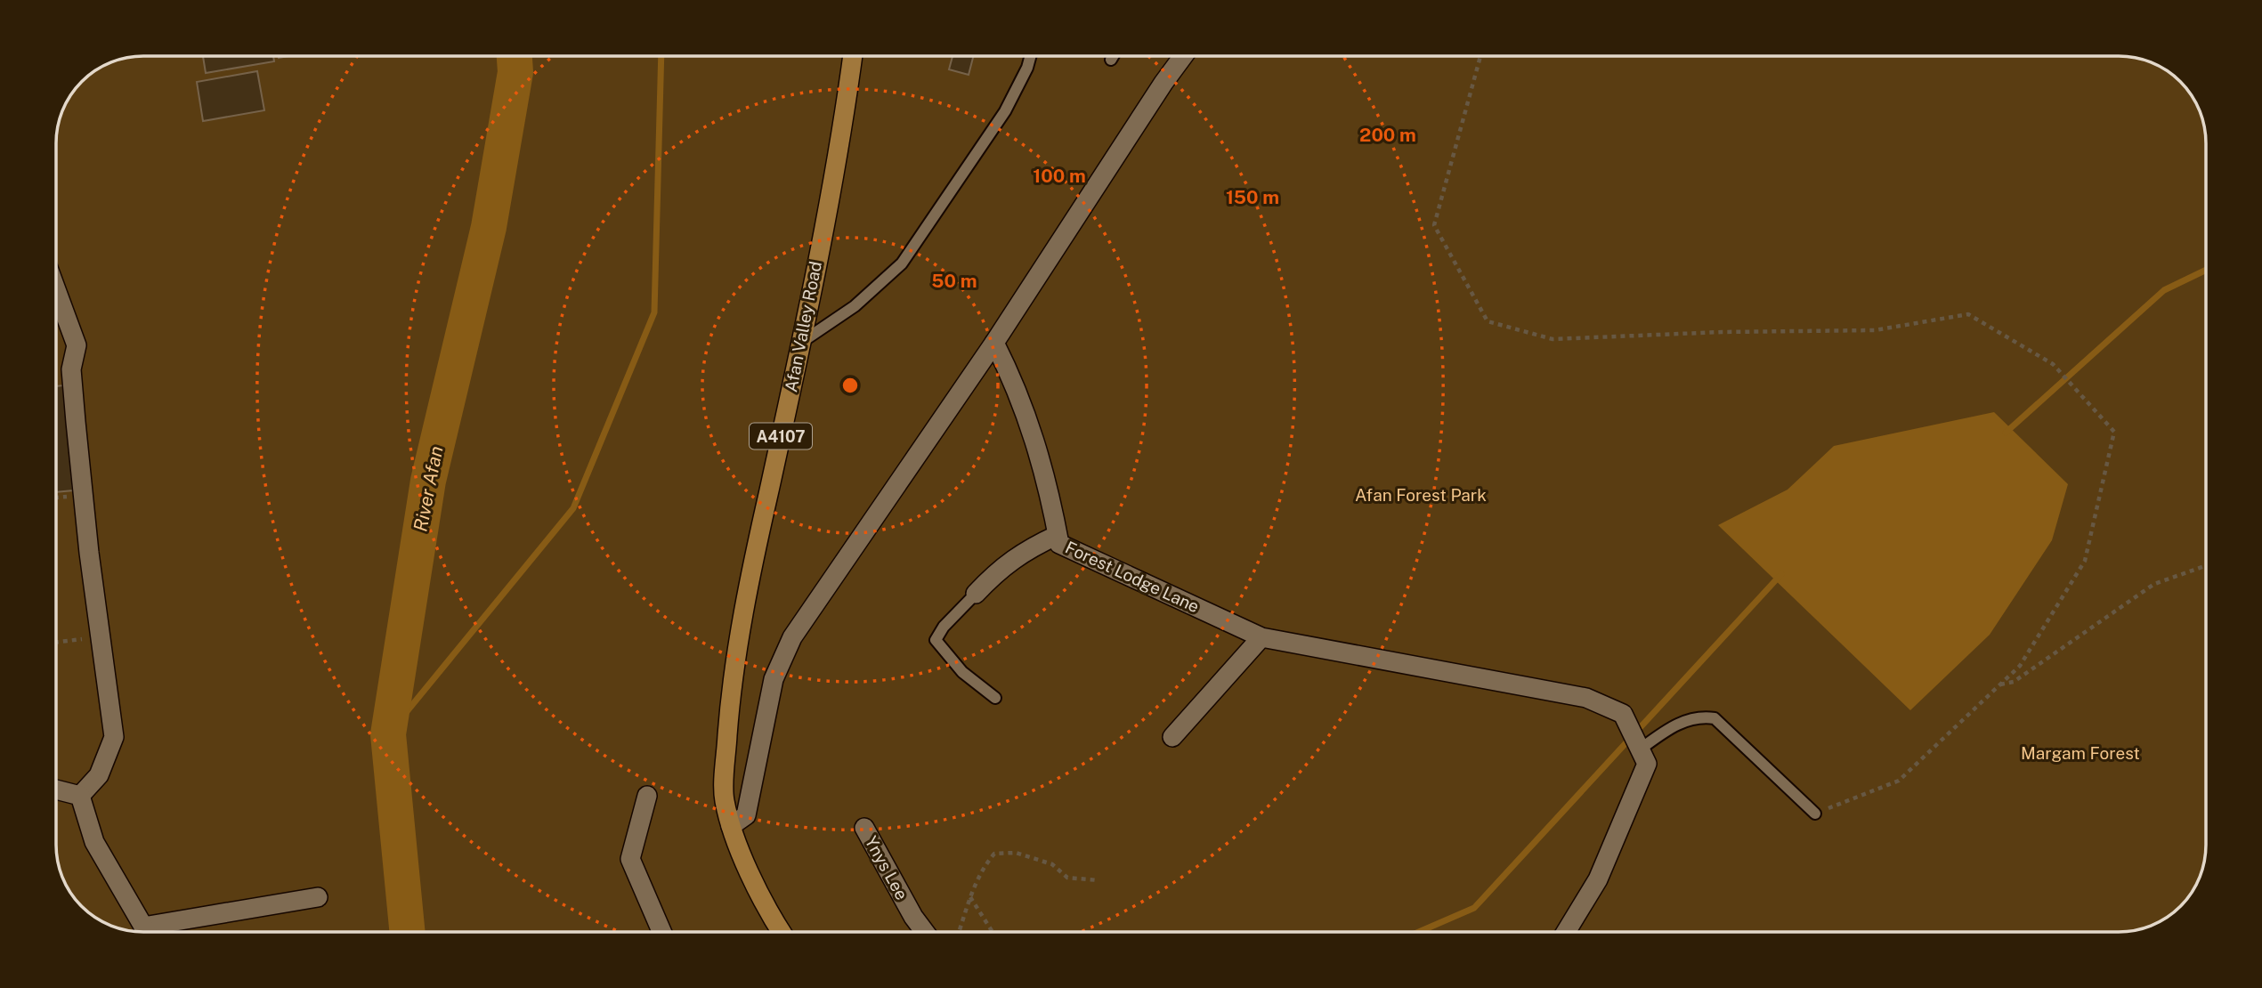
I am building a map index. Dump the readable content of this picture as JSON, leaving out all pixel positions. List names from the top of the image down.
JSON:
{
  "streets": {
    "main road": ["Afan Valley Road", "A4107"],
    "street": ["Forest Lodge Lane", "Ynys Lee"]
  },
  "crossings": [
    ["Afan Valley Road", "A4107"]
  ],
  "water": ["River Afan"],
  "parks": ["Afan Forest Park", "Margam Forest"],
  "rings": [
    "200 m",
    "100 m",
    "150 m",
    "50 m"
  ]
}
